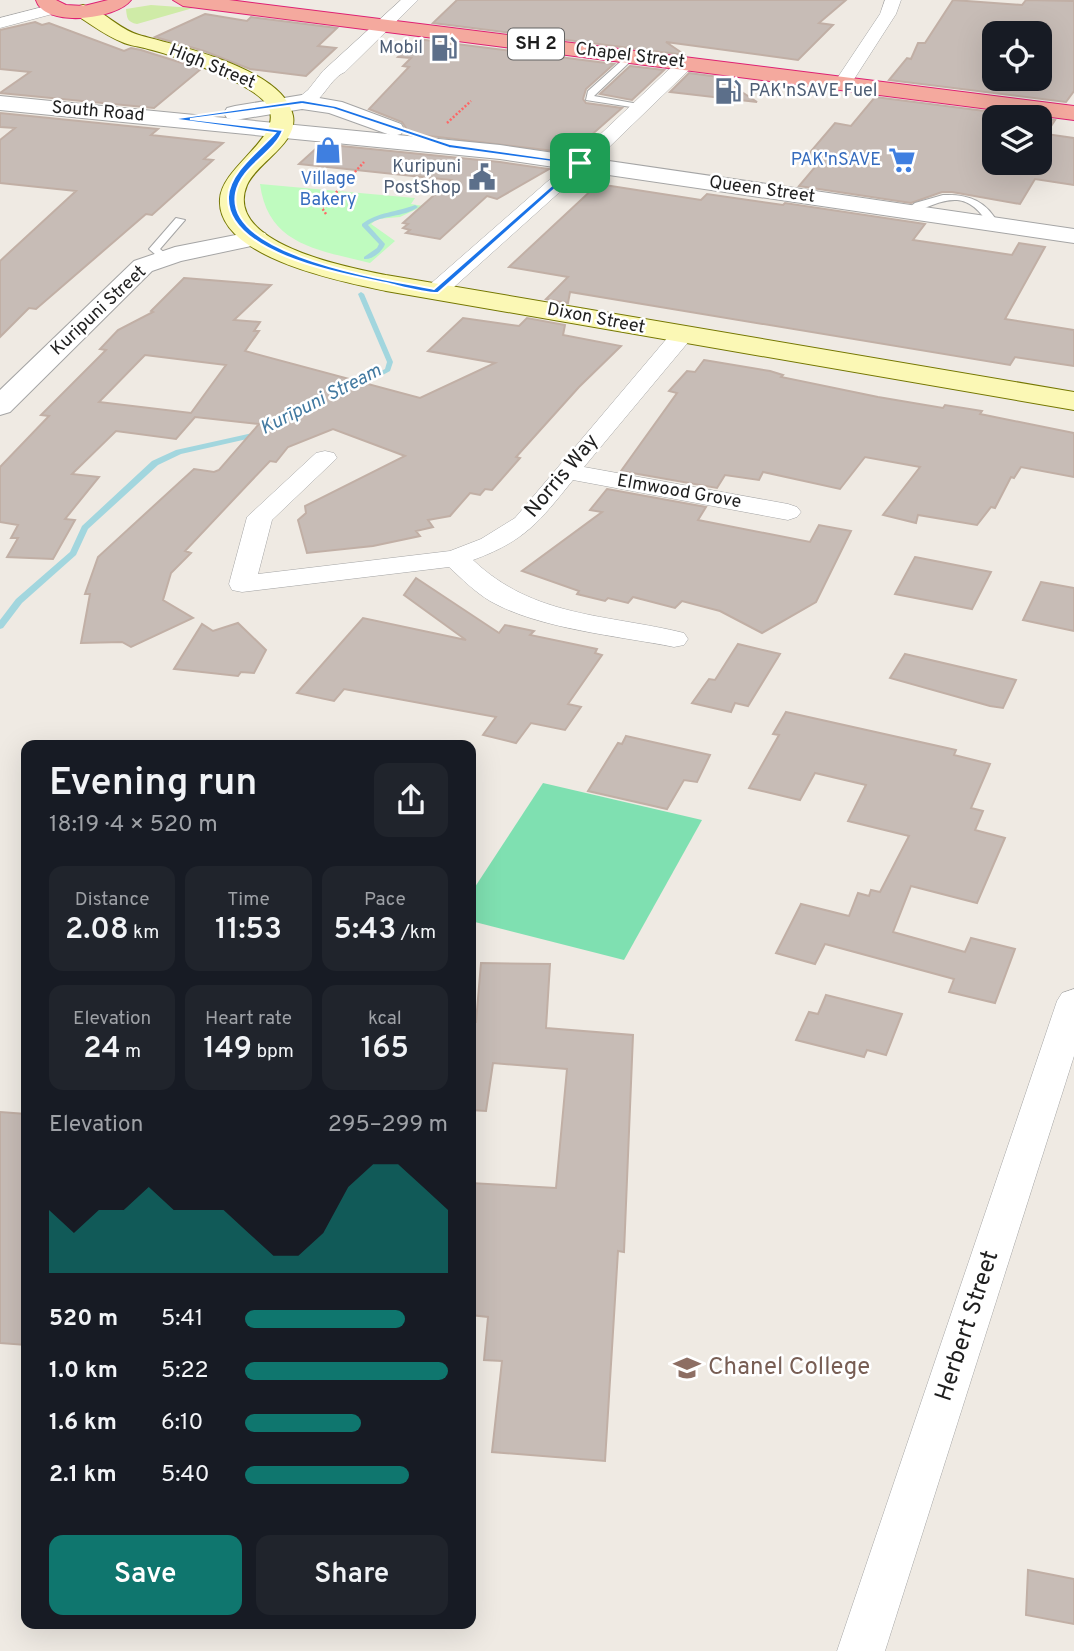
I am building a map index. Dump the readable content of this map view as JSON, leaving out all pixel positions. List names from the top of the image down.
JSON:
{
  "streets": {
    "highway": ["SH 2", "Chapel Street"],
    "main road": ["High Street", "Dixon Street"],
    "street": [
      "South Road",
      "Queen Street",
      "Kuripuni Street",
      "Norris Way",
      "Elmwood Grove",
      "Herbert Street"
    ]
  },
  "crossings": [
    ["High Street", "South Road"],
    ["High Street", "Queen Street"],
    ["High Street", "Dixon Street"],
    ["South Road", "Queen Street"],
    ["South Road", "Dixon Street"],
    ["Queen Street", "Dixon Street"],
    ["Kuripuni Street", "Dixon Street"],
    ["Dixon Street", "Norris Way"],
    ["Norris Way", "Elmwood Grove"]
  ],
  "water": ["Kurīpuni Stream"],
  "places": {
    "fuel station": ["Mobil", "PAK'nSAVE Fuel"],
    "shop": ["Village Bakery"],
    "supermarket": ["PAK'nSAVE"],
    "public building": ["Kuripuni PostShop"],
    "school or university": ["Chanel College"]
  },
  "page": {
    "heading": ["Evening run", "18:19 · 4 × 520 m"],
    "stats": [
      ["Distance", "2.08 km"],
      ["Time", "11:53"],
      ["Pace", "5:43 /km"],
      ["Elevation", "24 m"],
      ["Heart rate", "149 bpm"],
      ["kcal", "165"]
    ],
    "chart": ["Elevation", "295–299 m"],
    "list": [
      {
        "name": "520 m",
        "note": "5:41"
      },
      {
        "name": "1.0 km",
        "note": "5:22"
      },
      {
        "name": "1.6 km",
        "note": "6:10"
      },
      {
        "name": "2.1 km",
        "note": "5:40"
      }
    ],
    "buttons": ["Save", "Share"]
  }
}
